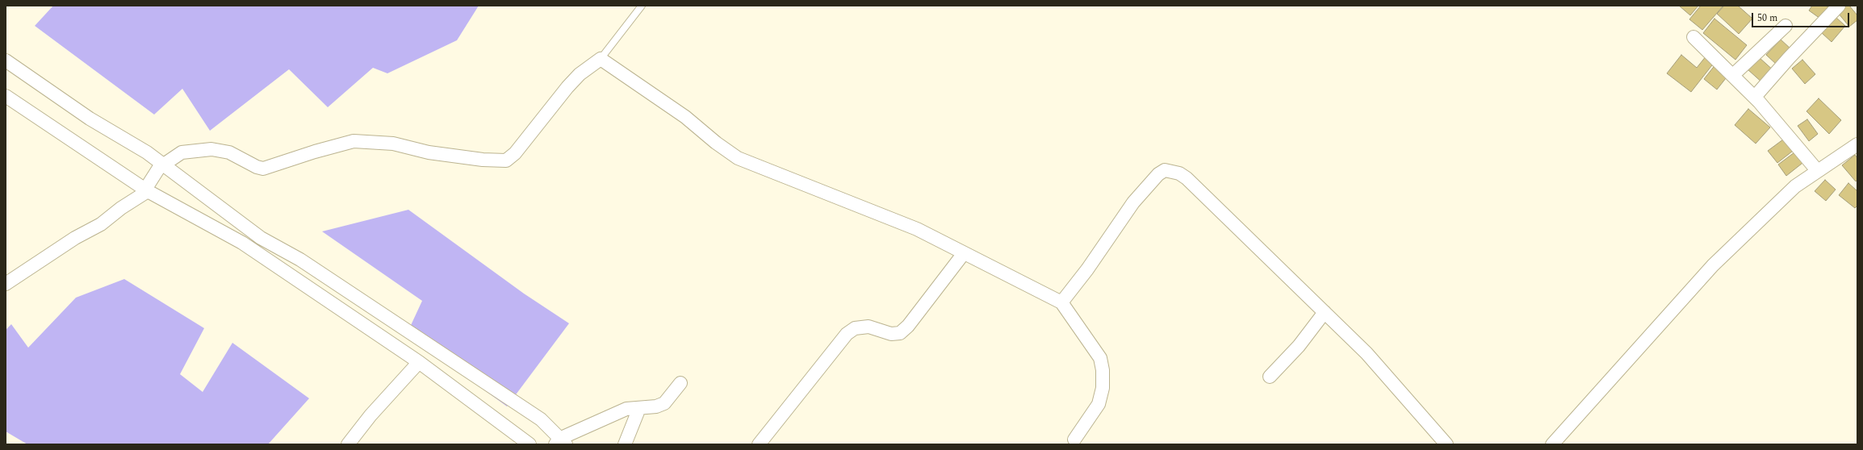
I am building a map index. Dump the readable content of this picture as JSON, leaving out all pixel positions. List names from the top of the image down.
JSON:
{
  "scale_bar": "50 m"
}
